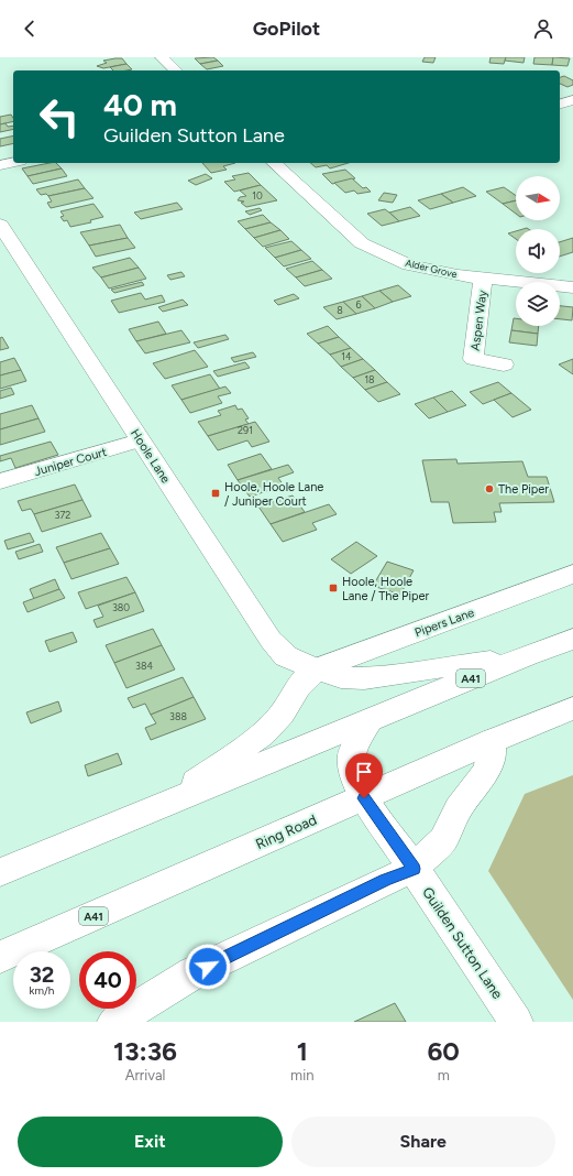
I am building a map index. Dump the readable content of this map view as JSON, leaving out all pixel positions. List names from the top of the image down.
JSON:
{
  "streets": {
    "main road": [
      "Alder Grove",
      "Aspen Way",
      "Hoole Lane",
      "Juniper Court",
      "Pipers Lane",
      "A41",
      "Ring Road",
      "Guilden Sutton Lane"
    ]
  },
  "crossings": [
    ["Alder Grove", "Aspen Way"],
    ["Hoole Lane", "Juniper Court"],
    ["Hoole Lane", "Pipers Lane"],
    ["Hoole Lane", "A41"],
    ["A41", "Guilden Sutton Lane"],
    ["Ring Road", "Guilden Sutton Lane"]
  ],
  "places": {
    "other": ["The Piper"],
    "transit": ["Hoole, Hoole Lane / Juniper Court", "Hoole, Hoole Lane / The Piper"]
  },
  "house_numbers": [
    "10",
    "6",
    "8",
    "14",
    "18",
    "291",
    "372",
    "380",
    "384",
    "388"
  ],
  "north": "right",
  "page": {
    "header": "GoPilot",
    "turn": ["40 m", "Guilden Sutton Lane"],
    "speed": "32 km/h",
    "limit": "40",
    "eta": [
      "13:36",
      "Arrival",
      "1",
      "min",
      "60",
      "m"
    ],
    "buttons": ["Exit", "Share"]
  }
}
